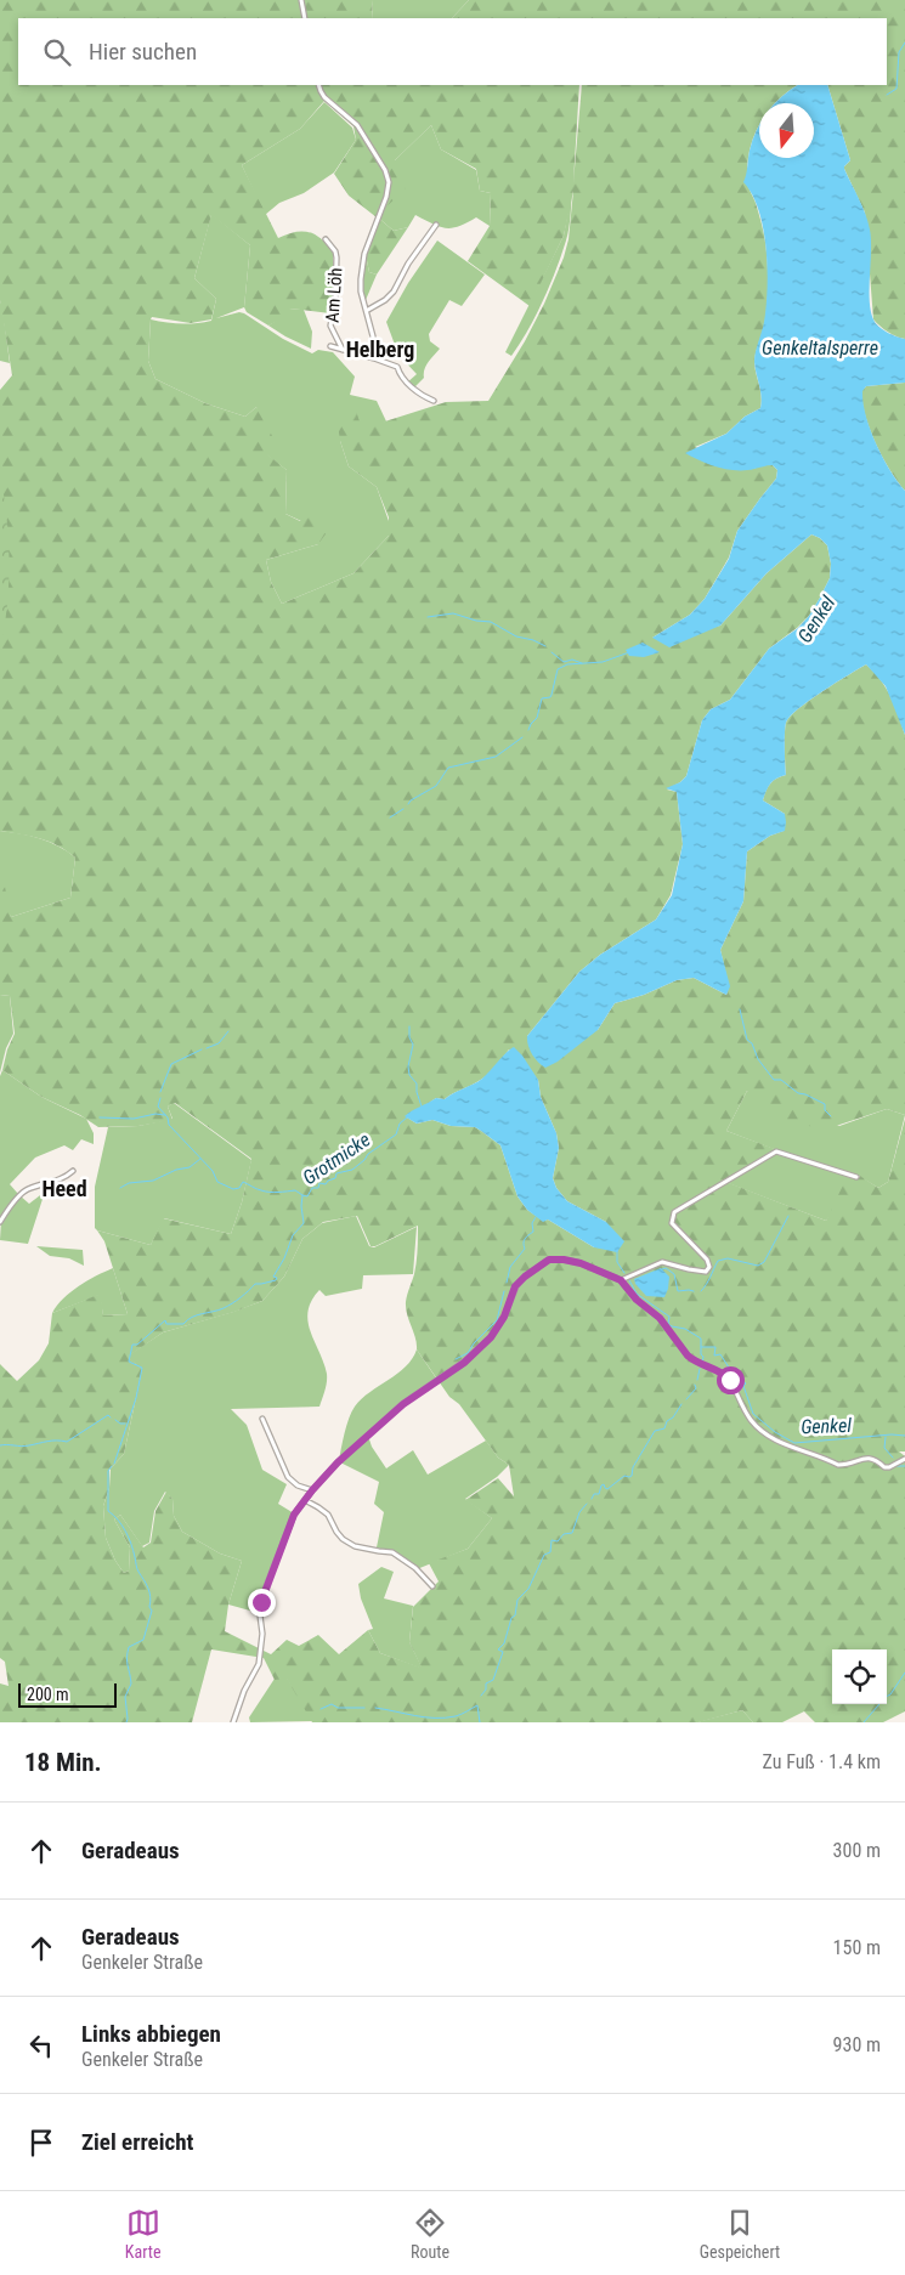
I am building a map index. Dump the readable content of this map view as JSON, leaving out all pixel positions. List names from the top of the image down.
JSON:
{
  "streets": {
    "street": ["Am Löh"]
  },
  "districts": ["Helberg", "Heed"],
  "water": ["Genkeltalsperre", "Genkel", "Grotmicke"],
  "scale_bar": "200 m",
  "north": "bottom",
  "page": {
    "search": "Hier suchen",
    "scale": "200 m",
    "heading": ["18 Min.", "Zu Fuß · 1.4 km"],
    "list": [
      ["Geradeaus", "300 m"],
      ["Geradeaus", "Genkeler Straße", "150 m"],
      ["Links abbiegen", "Genkeler Straße", "930 m"],
      "Ziel erreicht"
    ],
    "nav": ["Karte", "Route", "Gespeichert"]
  }
}
